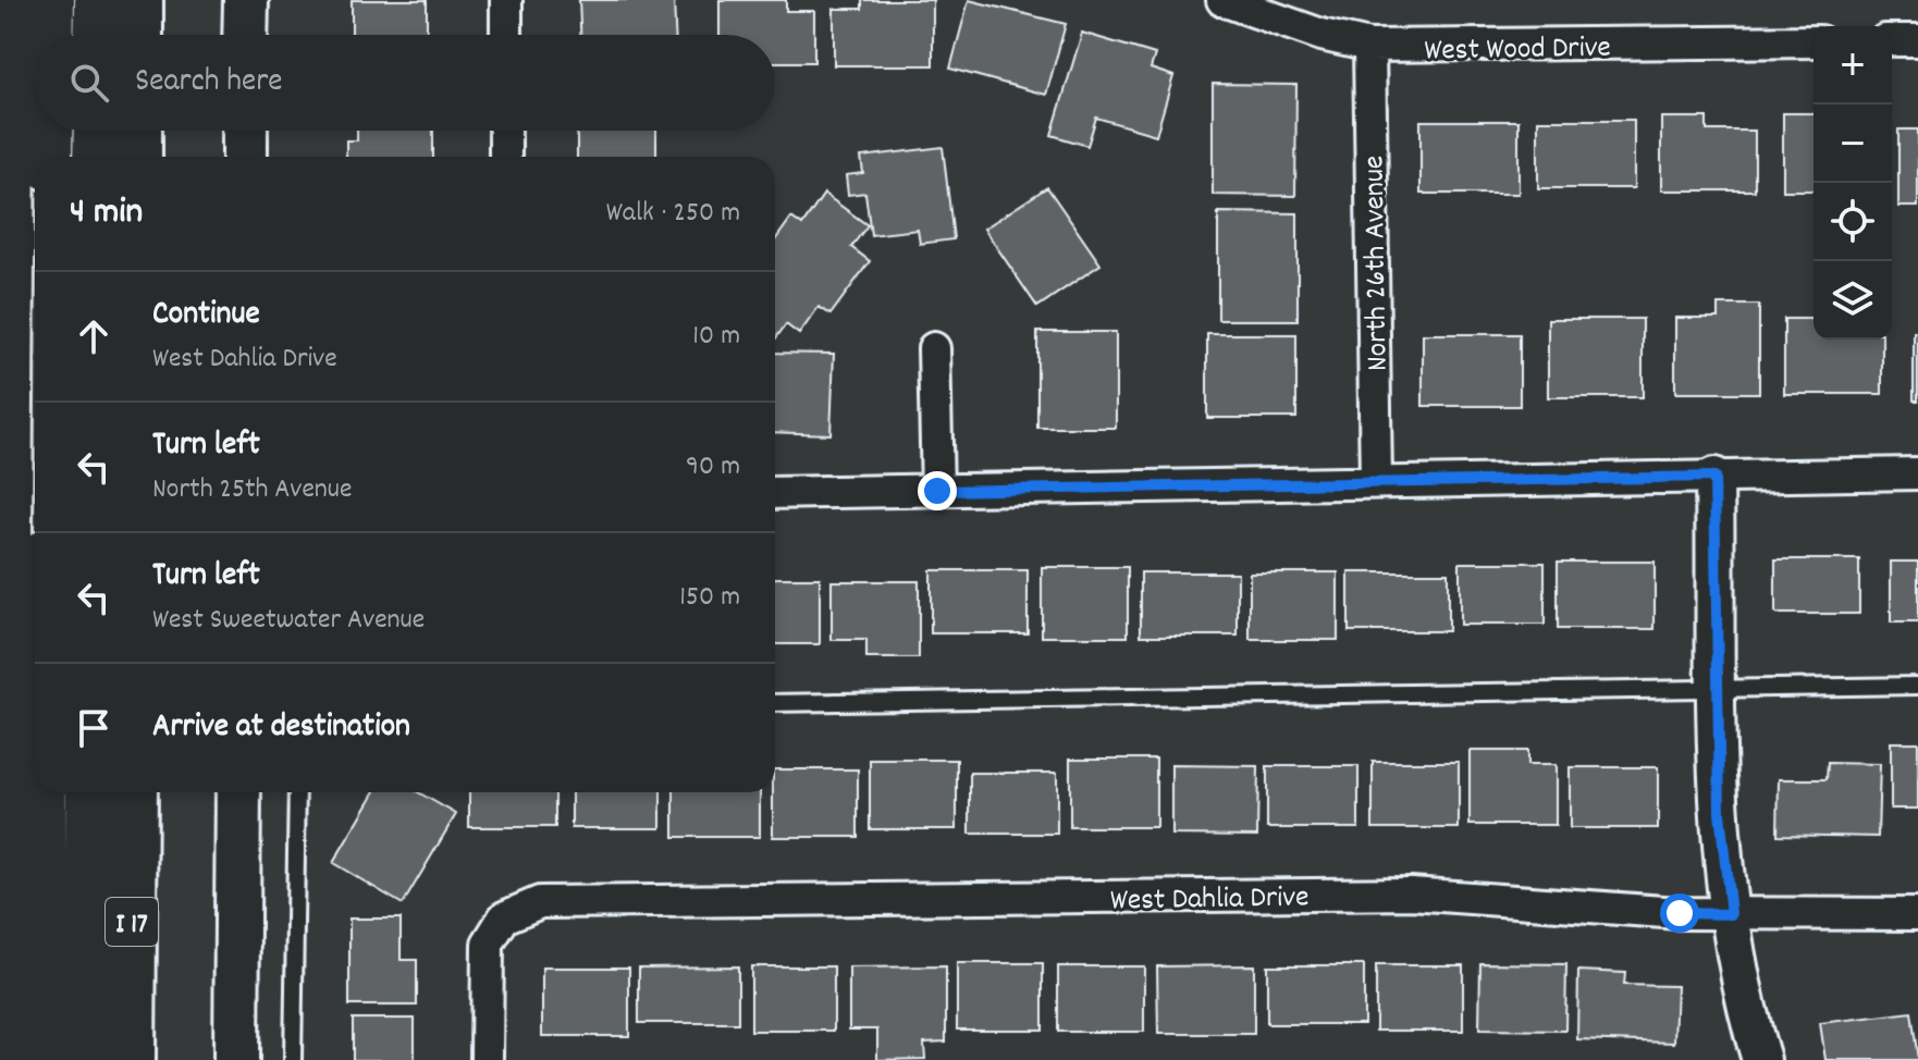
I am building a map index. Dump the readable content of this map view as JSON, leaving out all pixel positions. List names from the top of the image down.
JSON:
{
  "streets": {
    "highway": ["I 17"],
    "street": ["West Wood Drive", "North 26th Avenue", "West Dahlia Drive"]
  },
  "crossings": [
    ["West Wood Drive", "North 26th Avenue"]
  ],
  "page": {
    "map_buttons": ["+", "−"],
    "search": "Search here",
    "heading": ["4 min", "Walk · 250 m"],
    "list": [
      ["Continue", "West Dahlia Drive", "10 m"],
      ["Turn left", "North 25th Avenue", "90 m"],
      ["Turn left", "West Sweetwater Avenue", "150 m"],
      "Arrive at destination"
    ]
  }
}
